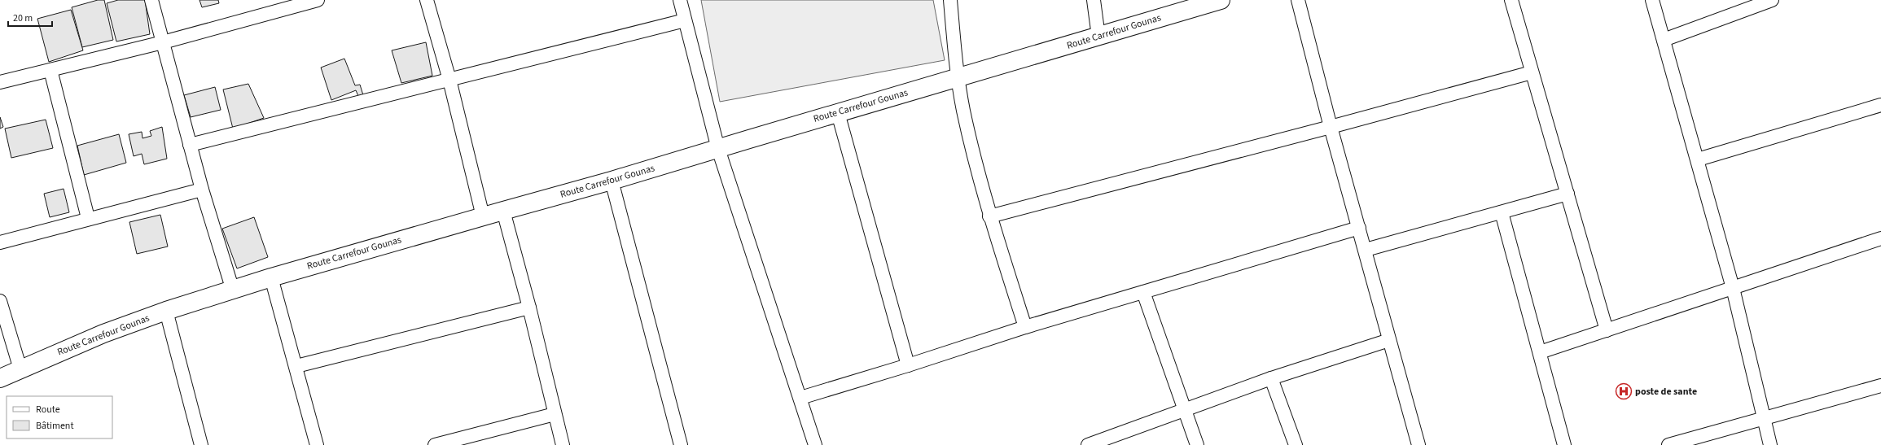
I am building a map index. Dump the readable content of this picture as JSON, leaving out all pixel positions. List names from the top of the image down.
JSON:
{
  "streets": {
    "main road": ["Route Carrefour Gounas"]
  },
  "places": {
    "hospital": ["poste de sante"]
  },
  "legend": ["Route", "Bâtiment"],
  "scale_bar": "20 m"
}
